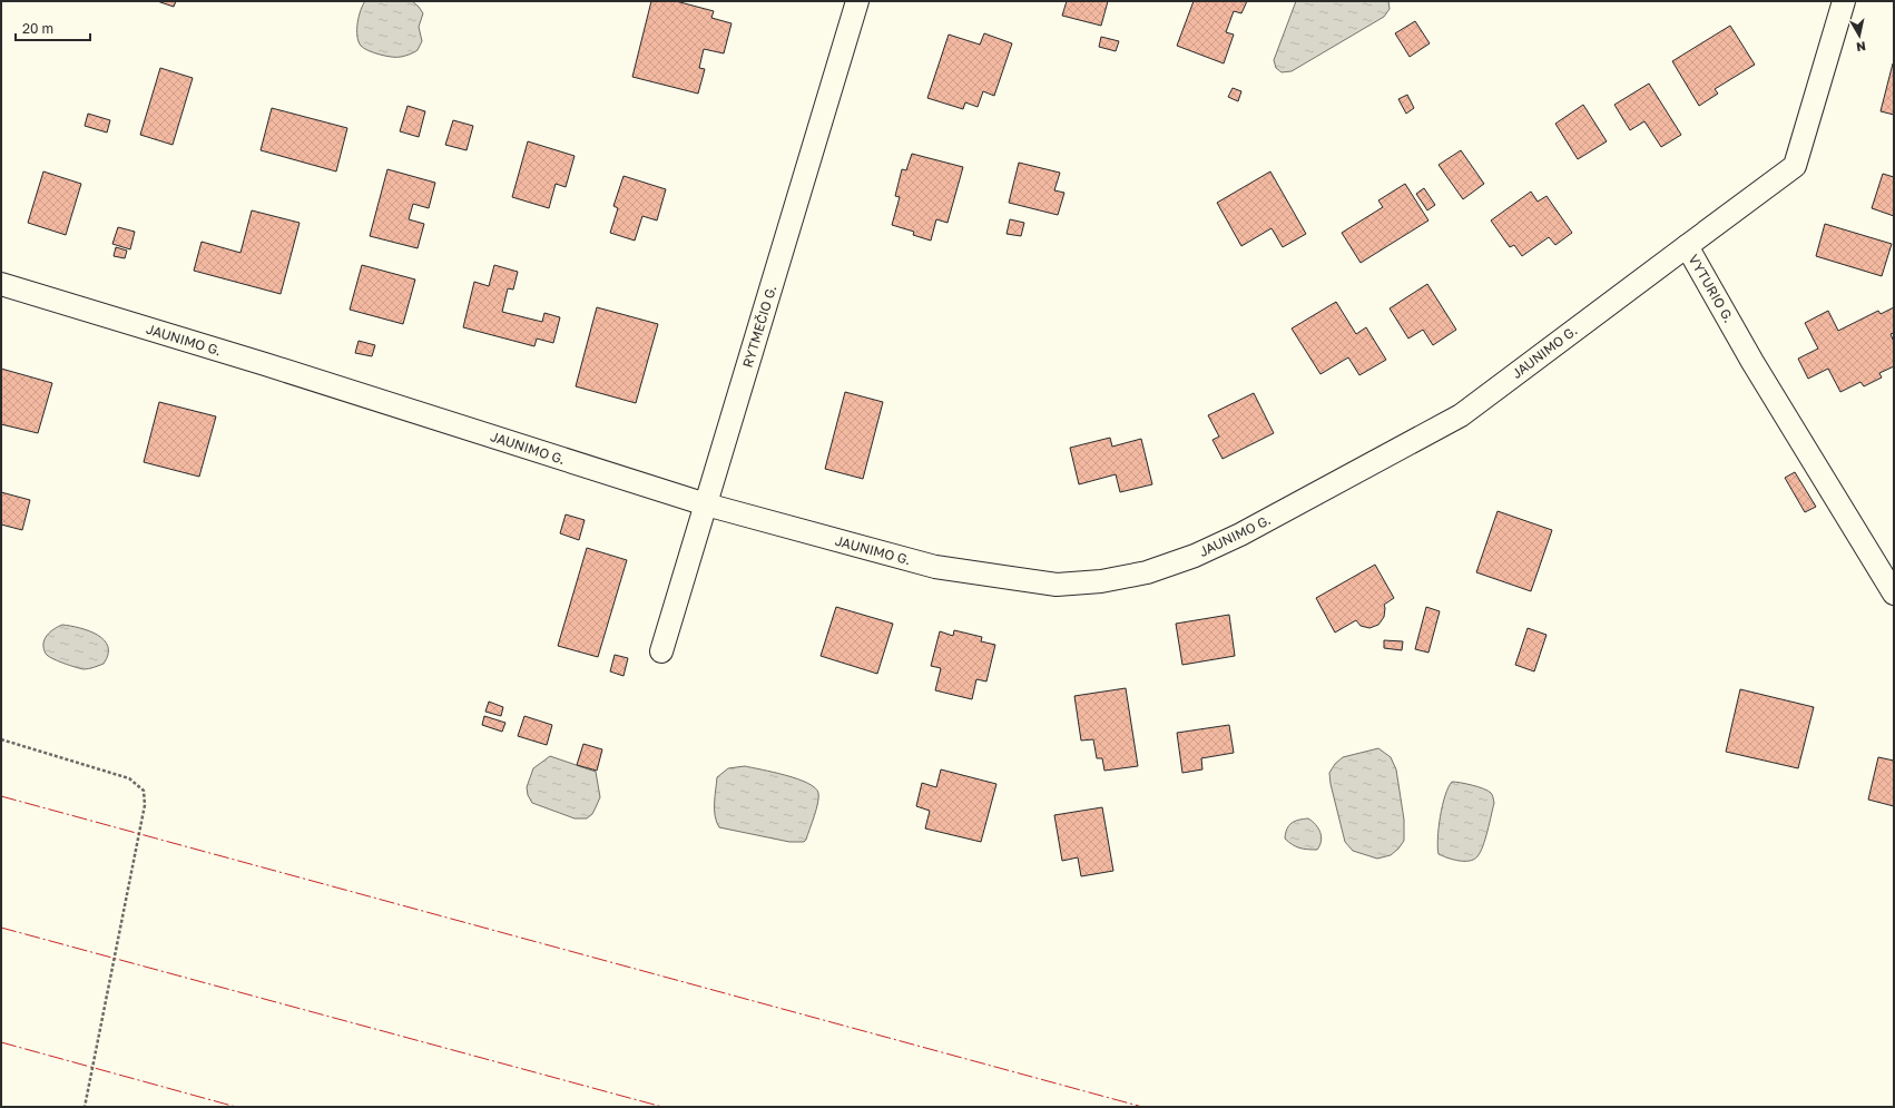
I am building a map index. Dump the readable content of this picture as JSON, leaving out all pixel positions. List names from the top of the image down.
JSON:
{
  "streets": {
    "street": ["VYTURIO G.", "RYTMEČIO G.", "JAUNIMO G."]
  },
  "crossings": [
    ["VYTURIO G.", "JAUNIMO G."],
    ["RYTMEČIO G.", "JAUNIMO G."]
  ],
  "scale_bar": "20 m",
  "north": "bottom"
}
